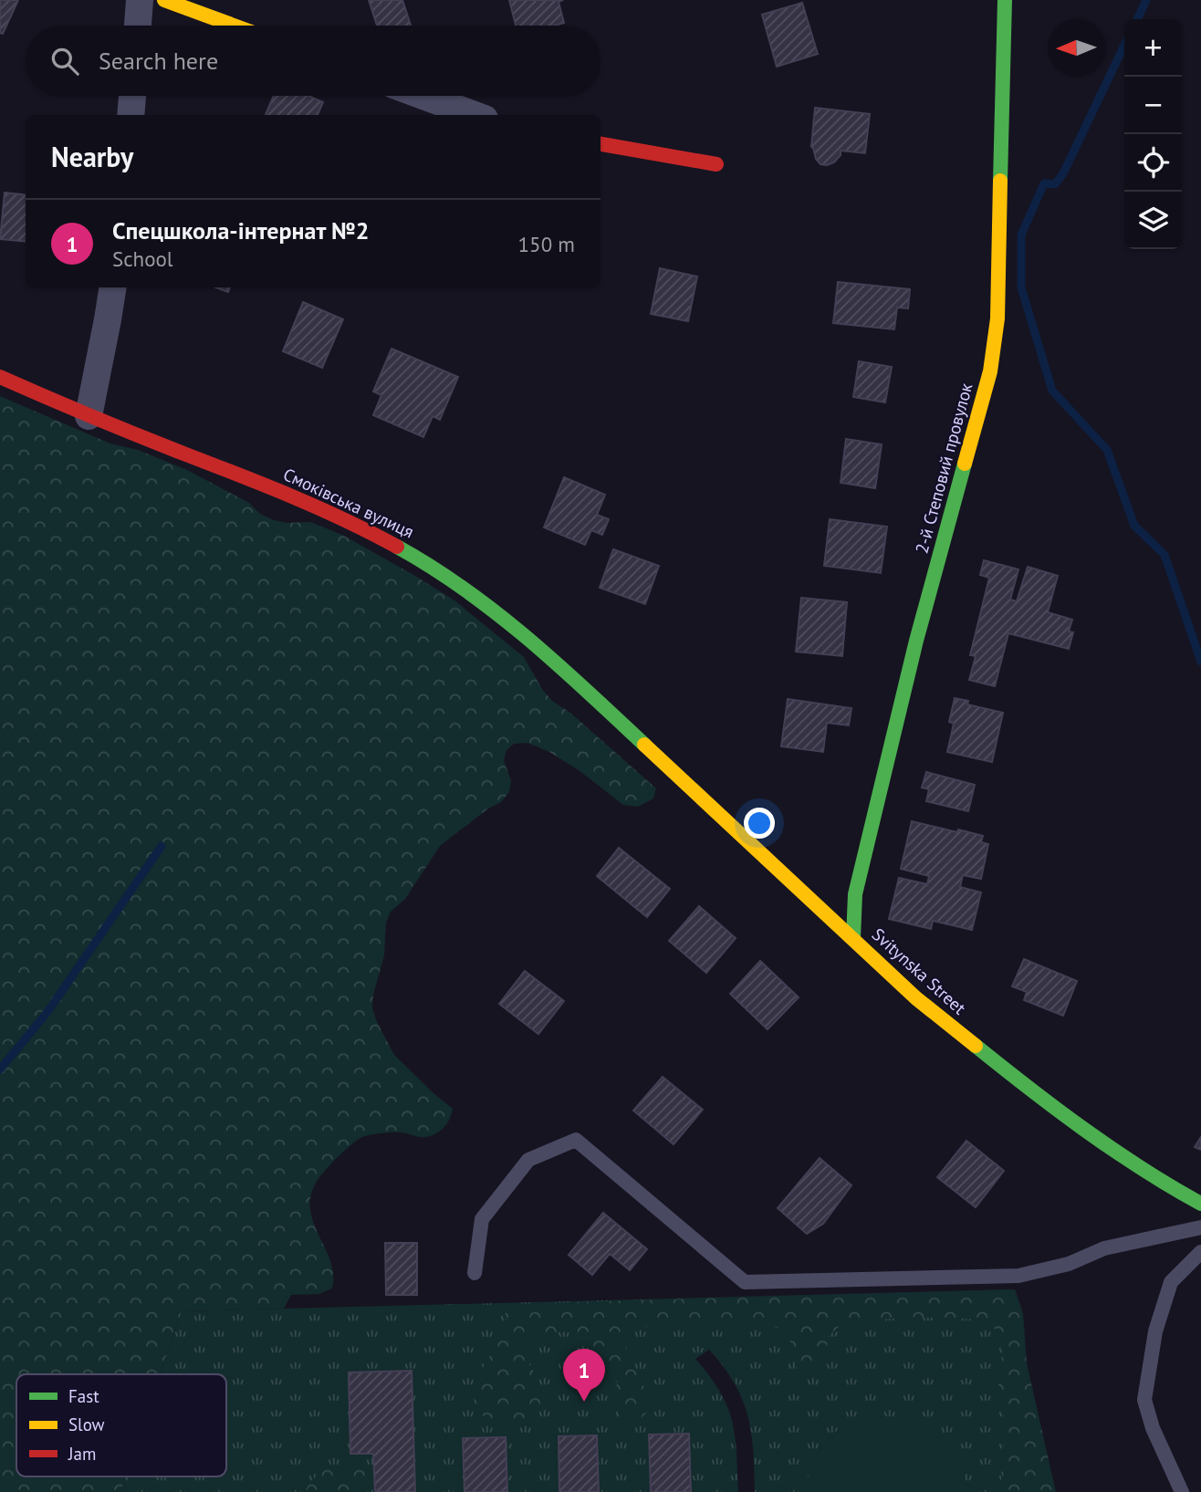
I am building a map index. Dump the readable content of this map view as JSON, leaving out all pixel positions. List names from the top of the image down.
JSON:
{
  "streets": {
    "street": ["2-й Степовий провулок", "Смоківська вулиця", "Svitynska Street"]
  },
  "crossings": [
    ["2-й Степовий провулок", "Svitynska Street"],
    ["Смоківська вулиця", "Svitynska Street"]
  ],
  "legend": ["Fast", "Slow", "Jam"],
  "north": "left",
  "page": {
    "map_buttons": ["+", "−"],
    "search": "Search here",
    "heading": "Nearby",
    "list": [
      {
        "mark": "1",
        "name": "Спецшкола-інтернат №2",
        "note": "School",
        "value": "150 m"
      }
    ],
    "pins": "1"
  }
}
